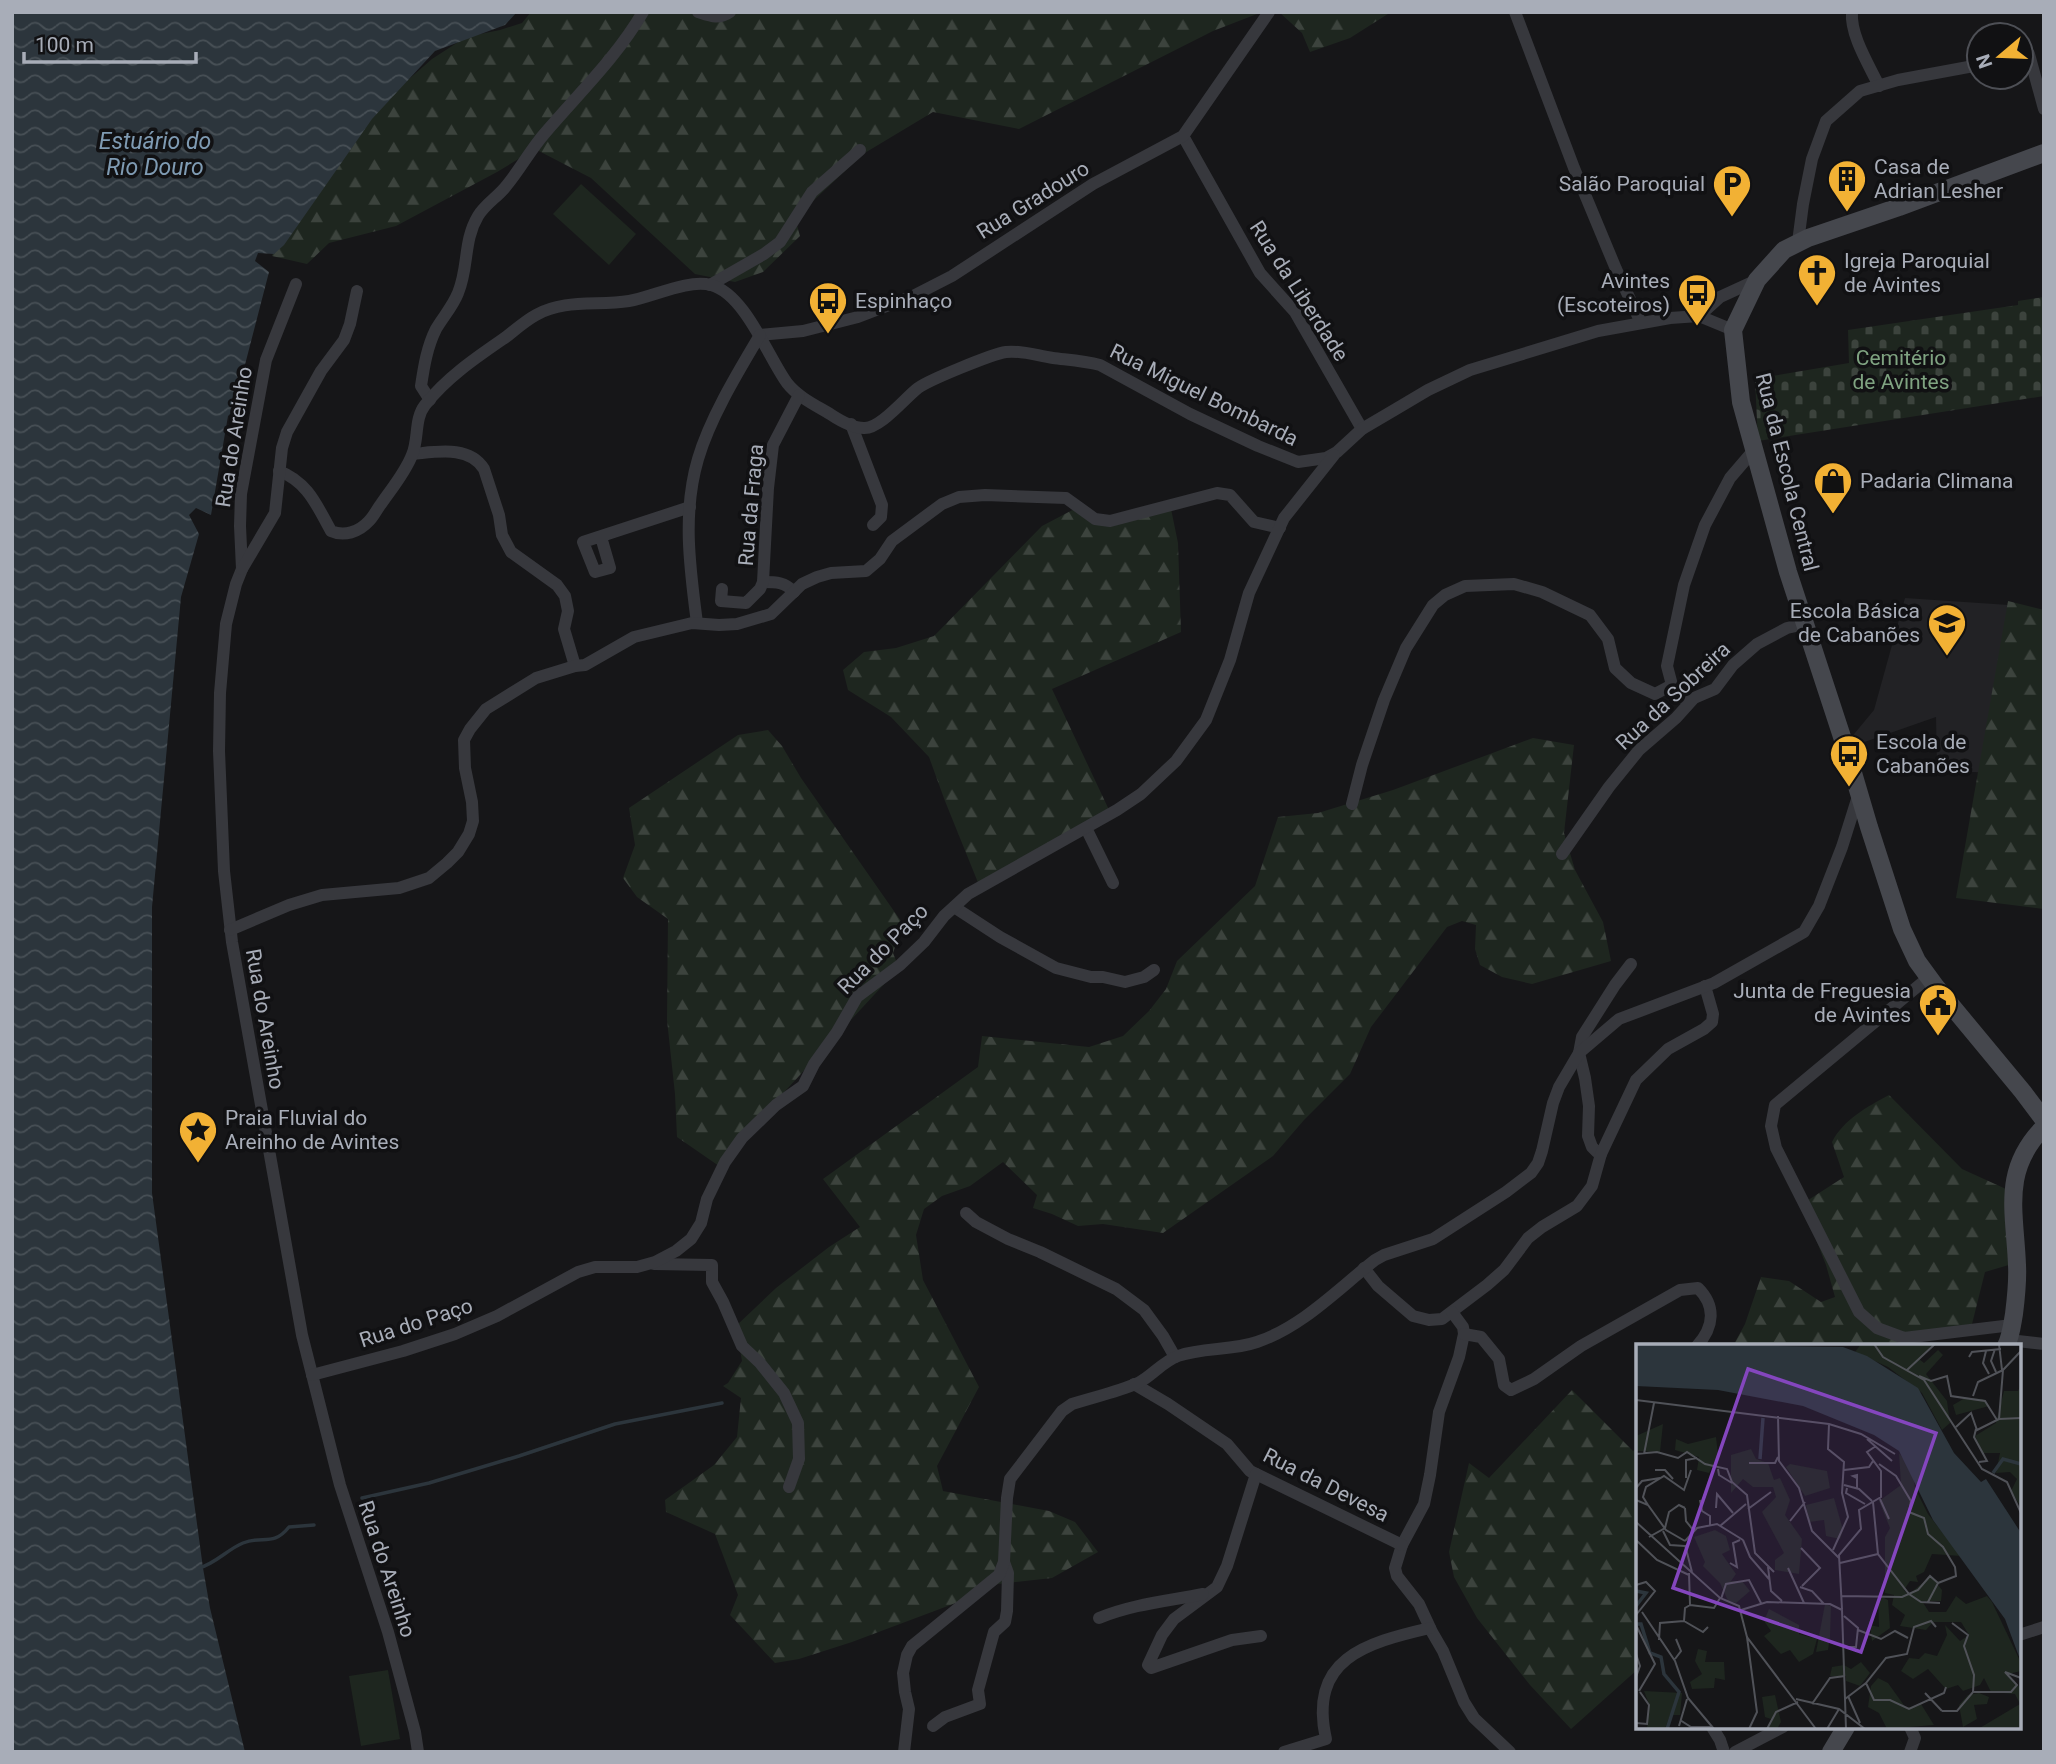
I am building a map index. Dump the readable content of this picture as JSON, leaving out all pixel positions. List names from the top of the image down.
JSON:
{
  "streets": {
    "street": [
      "Rua Gradouro",
      "Rua da Liberdade",
      "Rua Miguel Bombarda",
      "Rua do Areinho",
      "Rua da Escola Central",
      "Rua da Fraga",
      "Rua da Sobreira",
      "Rua do Paço",
      "Rua da Devesa"
    ]
  },
  "crossings": [
    ["Rua Gradouro", "Rua da Liberdade"],
    ["Rua da Liberdade", "Rua Miguel Bombarda"],
    ["Rua Miguel Bombarda", "Rua da Escola Central"],
    ["Rua Miguel Bombarda", "Rua do Paço"],
    ["Rua do Areinho", "Rua do Paço"],
    ["Rua da Escola Central", "Rua da Sobreira"]
  ],
  "water": ["Estuário do Rio Douro"],
  "parks": ["Cemitério de Avintes"],
  "places": {
    "building": ["Casa de Adrian Lesher"],
    "parking": ["Salão Paroquial"],
    "church": ["Igreja Paroquial de Avintes"],
    "bus stop": ["Avintes (Escoteiros)", "Espinhaço", "Escola de Cabanões"],
    "shop": ["Padaria Climana"],
    "school or university": ["Escola Básica de Cabanões"],
    "public building": ["Junta de Freguesia de Avintes"],
    "place": ["Praia Fluvial do Areinho de Avintes"]
  },
  "scale_bar": "100 m",
  "north": "left"
}
